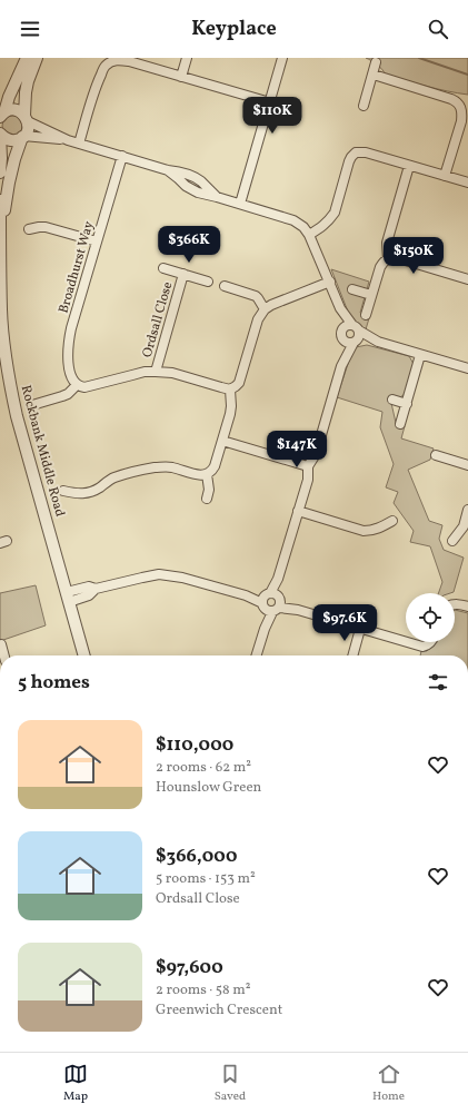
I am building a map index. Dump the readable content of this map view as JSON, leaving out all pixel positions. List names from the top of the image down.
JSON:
{
  "streets": {
    "street": ["Broadhurst Way", "Ordsall Close", "Rockbank Middle Road"]
  },
  "page": {
    "header": "Keyplace",
    "price": [
      "$110K",
      "$366K",
      "$150K",
      "$147K",
      "$97.6K"
    ],
    "heading": "5 homes",
    "list": [
      {
        "name": "$110,000",
        "note": "2 rooms · 62 m² · Hounslow Green"
      },
      {
        "name": "$366,000",
        "note": "5 rooms · 153 m² · Ordsall Close"
      },
      {
        "name": "$97,600",
        "note": "2 rooms · 58 m² · Greenwich Crescent"
      }
    ],
    "tabs": ["Map", "Saved", "Home"]
  }
}
